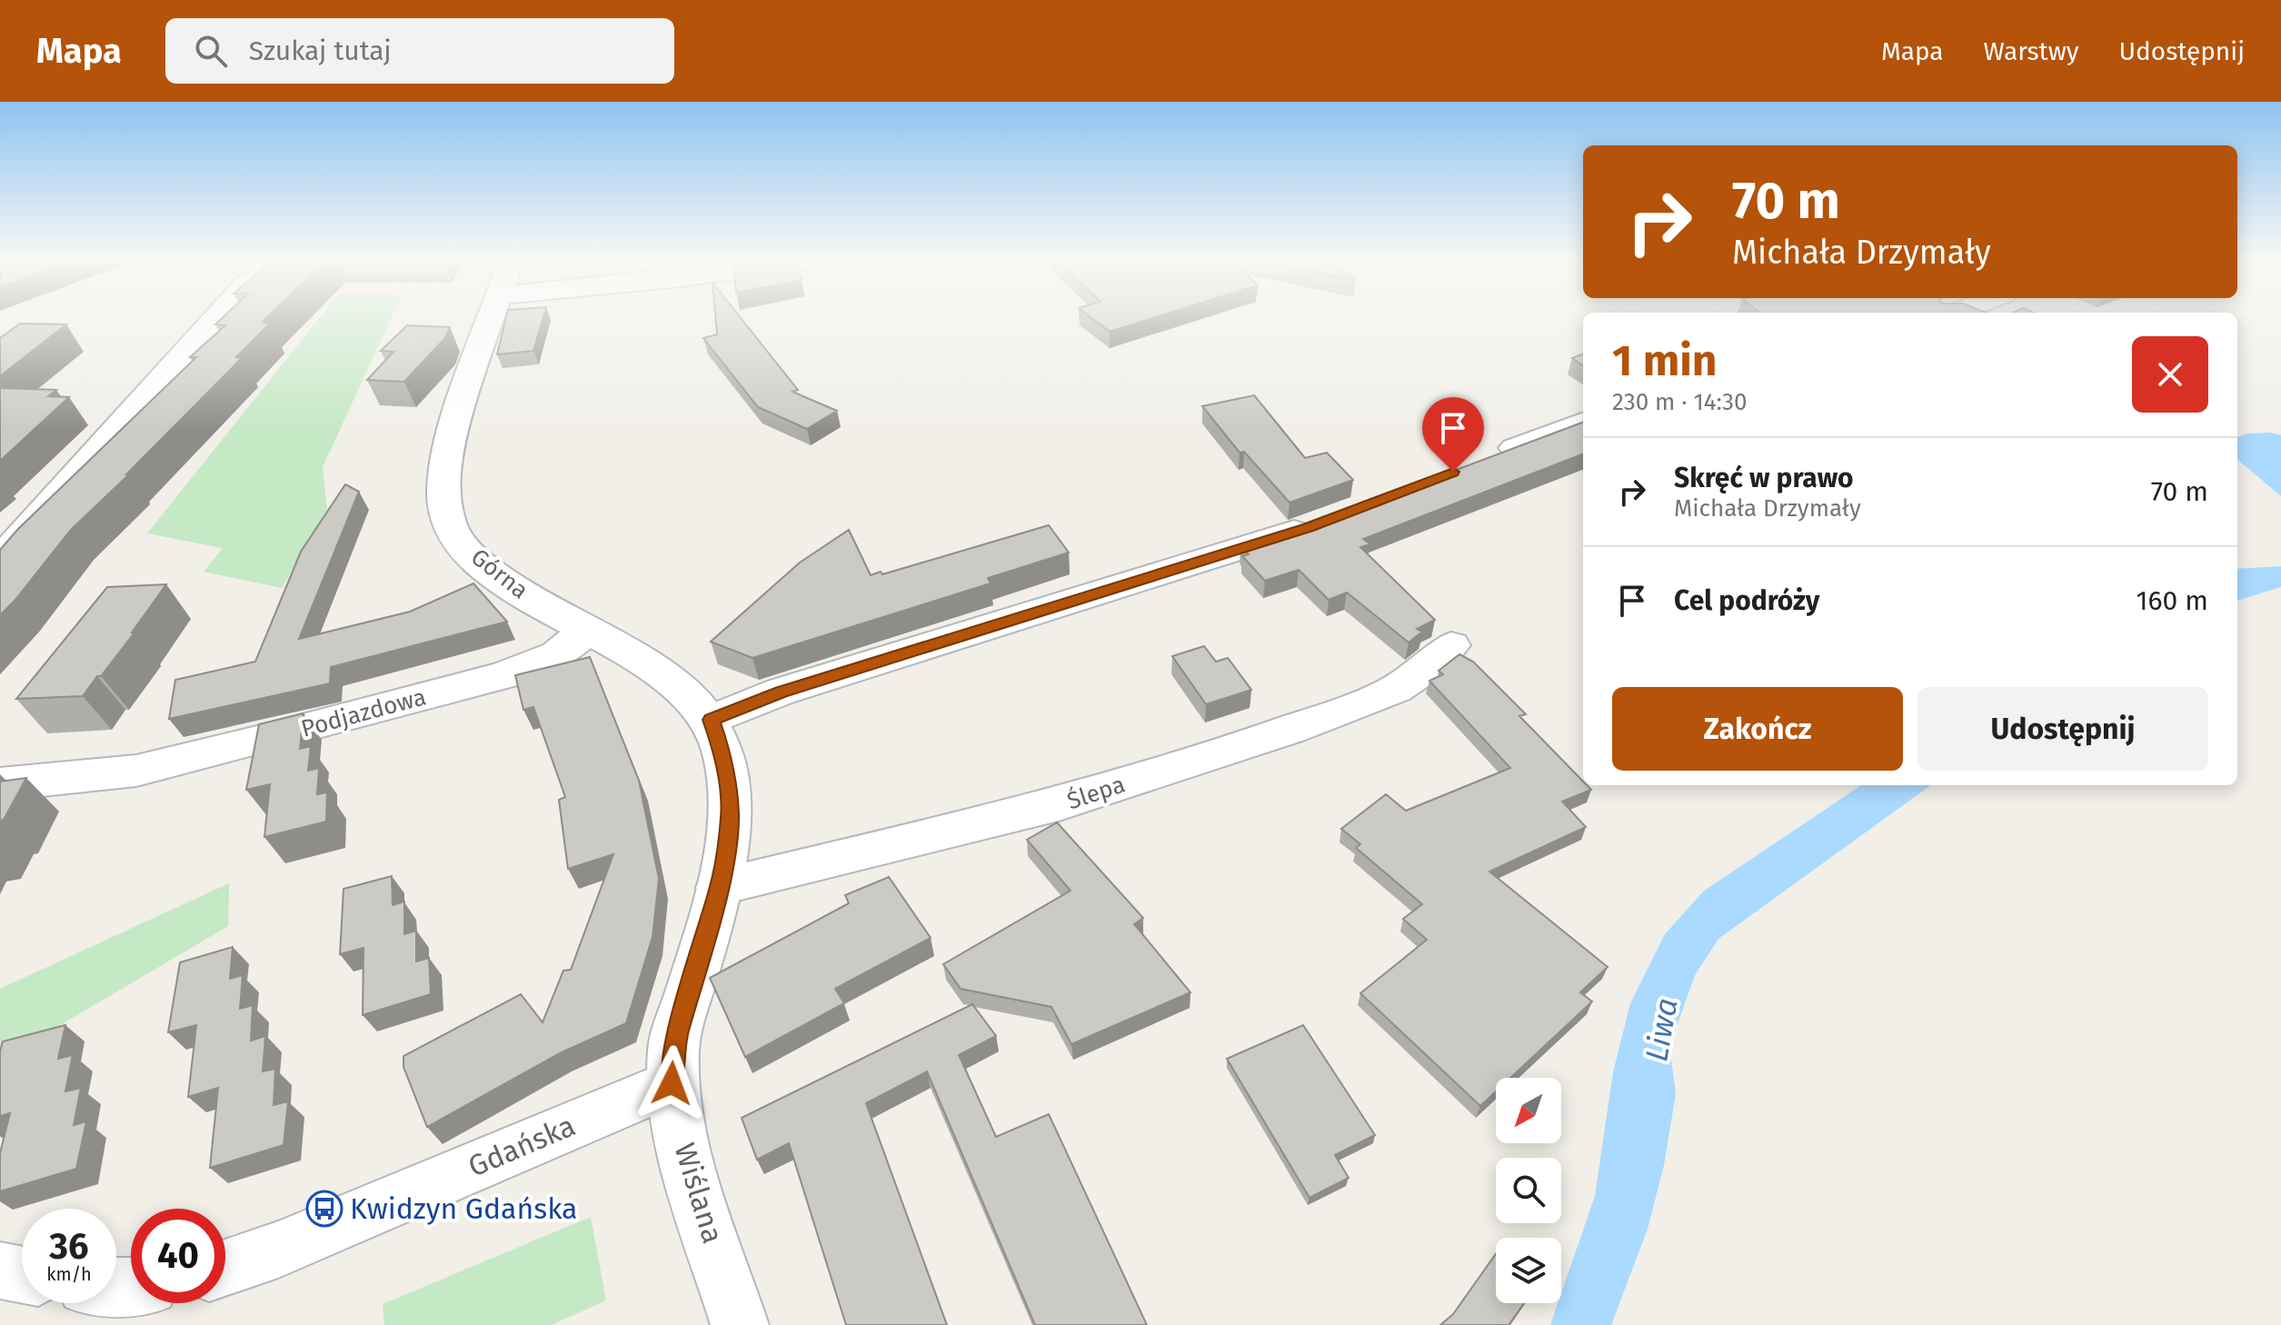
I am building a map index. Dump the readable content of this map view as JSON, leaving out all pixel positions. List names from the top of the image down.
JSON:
{
  "streets": {
    "street": [
      "Górna",
      "Podjazdowa",
      "Ślepa",
      "Gdańska",
      "Wiślana"
    ]
  },
  "crossings": [
    ["Górna", "Podjazdowa"],
    ["Górna", "Wiślana"],
    ["Ślepa", "Wiślana"],
    ["Gdańska", "Wiślana"]
  ],
  "water": ["Liwa"],
  "places": {
    "bus stop": ["Kwidzyn Gdańska"]
  },
  "north": "bottom left",
  "page": {
    "header": "Mapa",
    "search": "Szukaj tutaj",
    "nav": ["Mapa", "Warstwy", "Udostępnij"],
    "turn": ["70 m", "Michała Drzymały"],
    "heading": ["1 min", "230 m · 14:30"],
    "list": [
      {
        "name": "Skręć w prawo",
        "note": "Michała Drzymały",
        "value": "70 m"
      },
      {
        "name": "Cel podróży",
        "value": "160 m"
      }
    ],
    "buttons": ["Zakończ", "Udostępnij"],
    "speed": "36 km/h",
    "limit": "40"
  }
}
